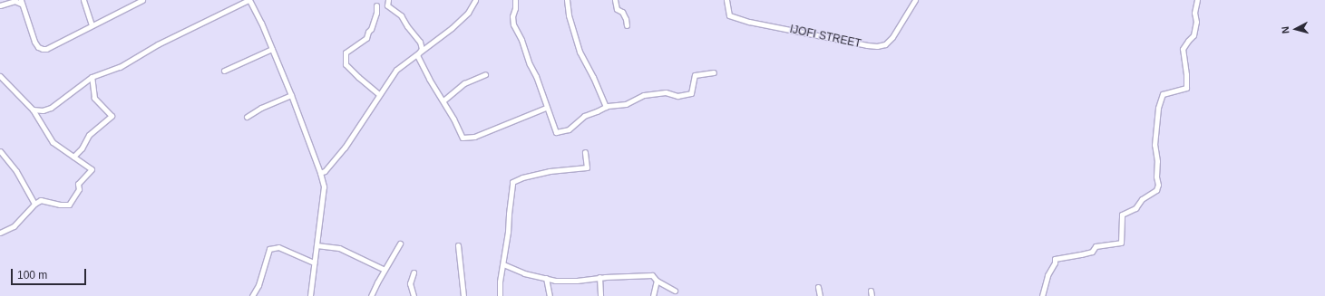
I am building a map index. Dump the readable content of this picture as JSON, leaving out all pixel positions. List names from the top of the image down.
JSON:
{
  "streets": {
    "street": ["IJOFI STREET"]
  },
  "scale_bar": "100 m",
  "north": "left"
}
